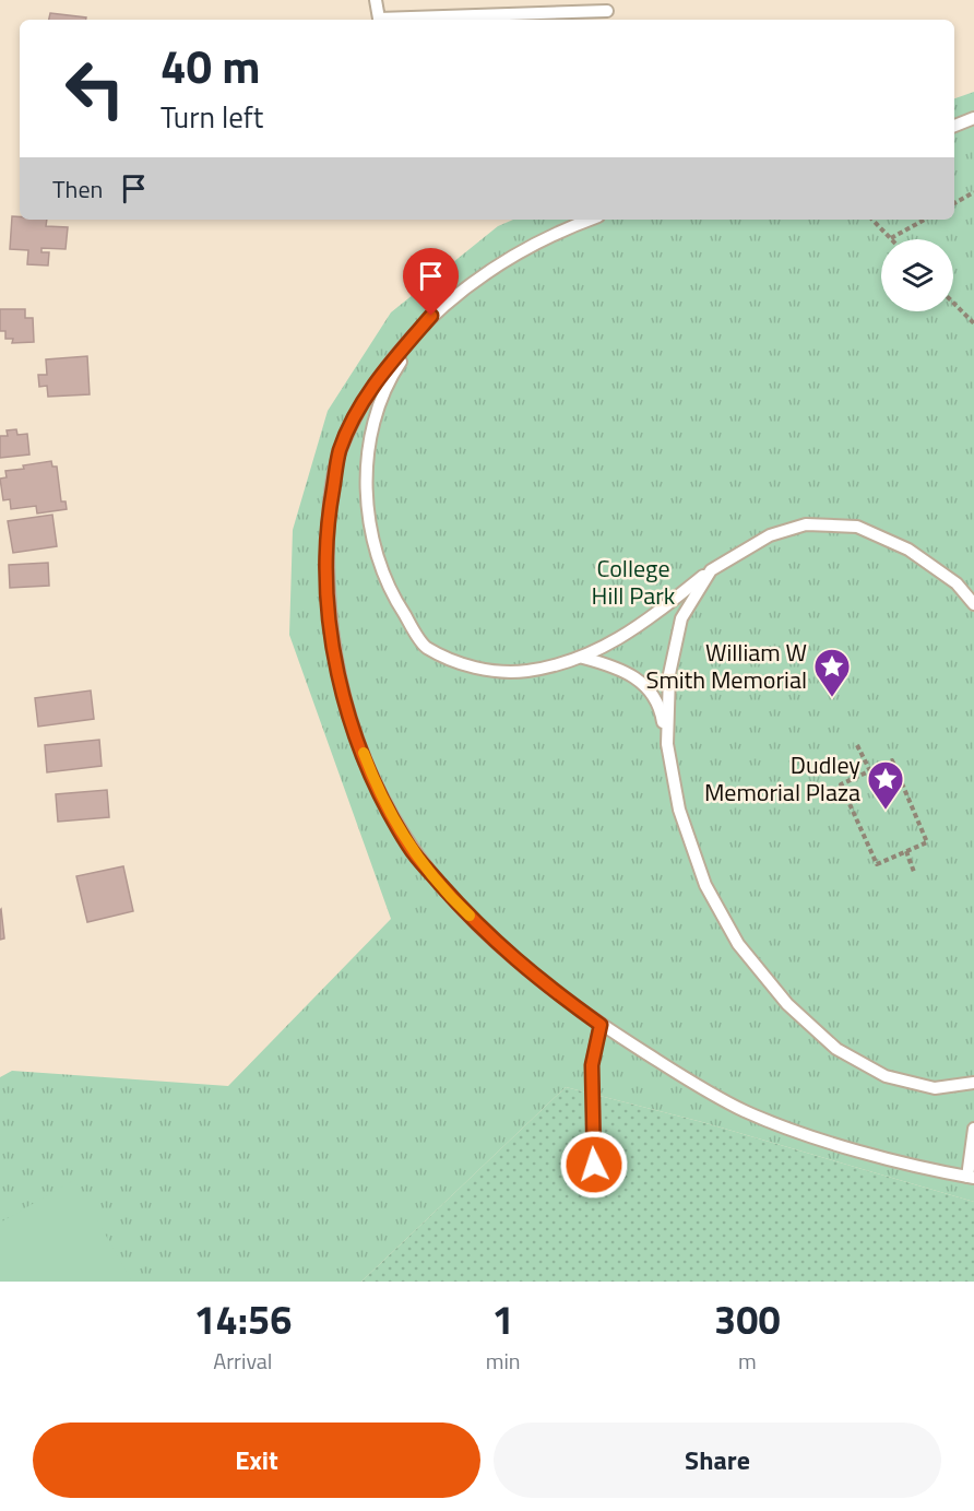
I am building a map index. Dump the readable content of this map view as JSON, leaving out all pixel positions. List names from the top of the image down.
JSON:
{
  "parks": ["College Hill Park"],
  "places": {
    "place": ["William W Smith Memorial", "Dudley Memorial Plaza"]
  },
  "page": {
    "turn": ["40 m", "Turn left"],
    "then": "Then",
    "eta": [
      "14:56",
      "Arrival",
      "1",
      "min",
      "300",
      "m"
    ],
    "buttons": ["Exit", "Share"]
  }
}
